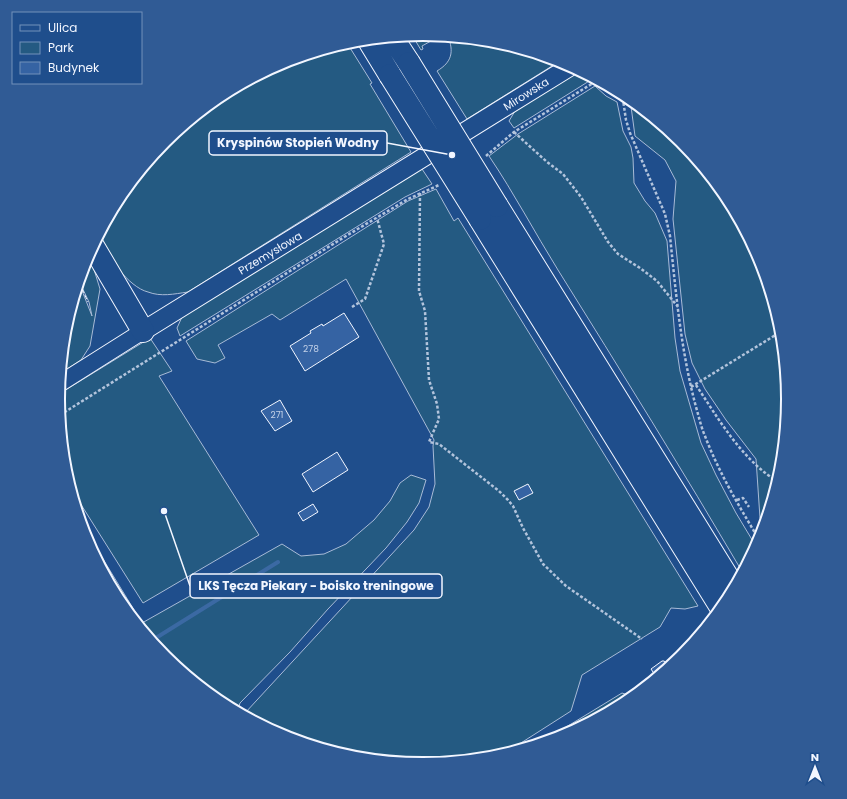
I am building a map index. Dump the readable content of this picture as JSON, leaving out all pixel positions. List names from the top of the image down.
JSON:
{
  "streets": {
    "main road": ["Mirowska", "Przemysłowa"]
  },
  "crossings": [
    ["Mirowska", "Przemysłowa"]
  ],
  "places": ["Kryspinów Stopień Wodny", "LKS Tęcza Piekary - boisko treningowe"],
  "house_numbers": ["278", "271"],
  "legend": ["Ulica", "Park", "Budynek"],
  "north": "top"
}
